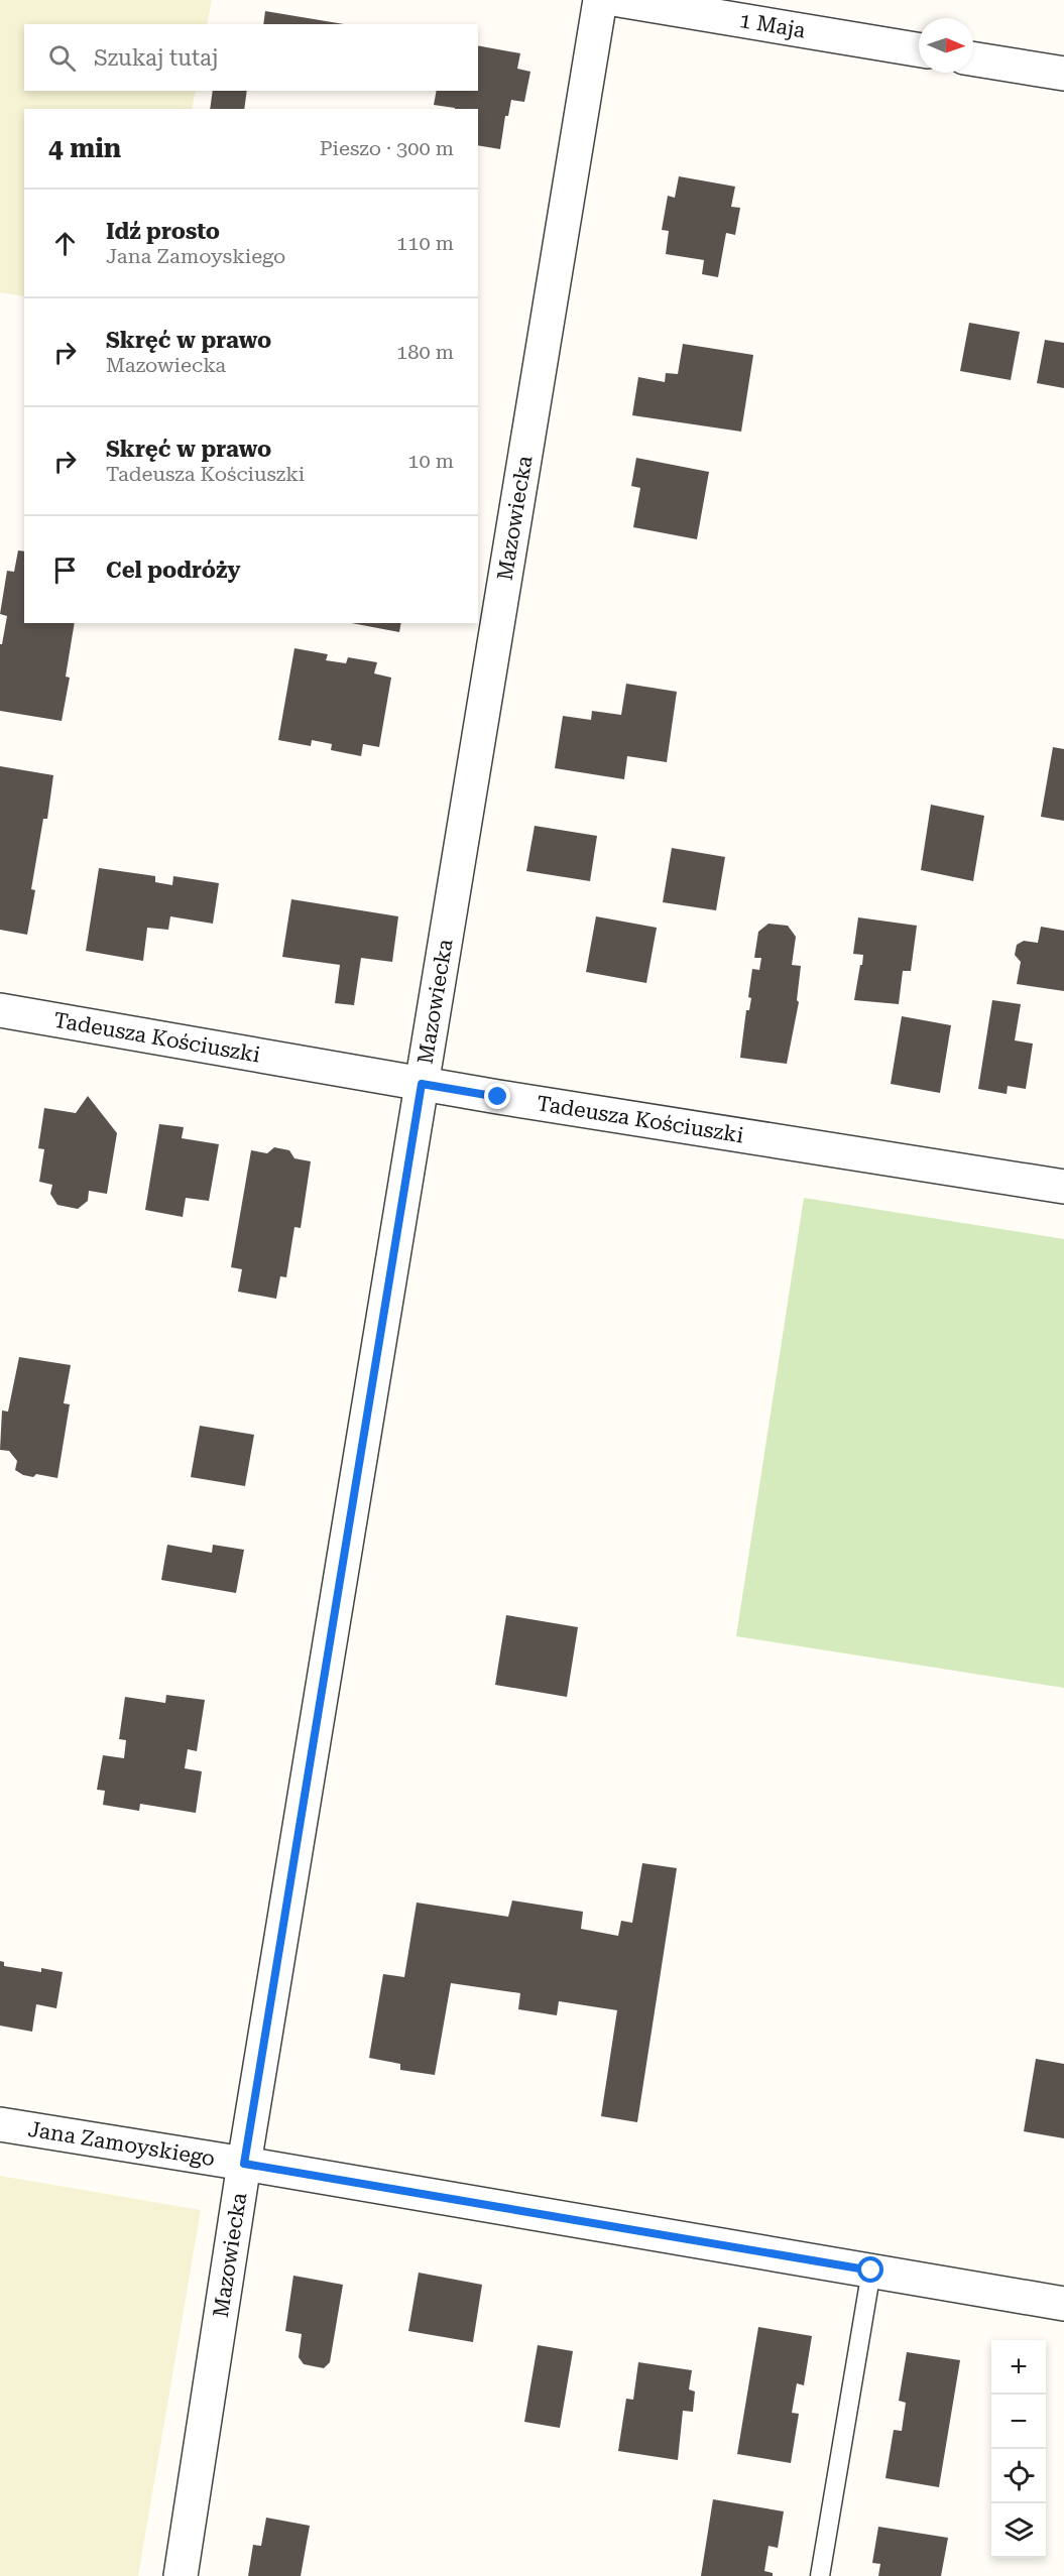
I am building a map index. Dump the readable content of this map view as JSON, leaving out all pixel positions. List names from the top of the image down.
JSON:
{
  "streets": {
    "street": [
      "1 Maja",
      "Mazowiecka",
      "Tadeusza Kościuszki",
      "Jana Zamoyskiego"
    ]
  },
  "crossings": [
    ["Mazowiecka", "Tadeusza Kościuszki"],
    ["Mazowiecka", "Jana Zamoyskiego"]
  ],
  "north": "right",
  "page": {
    "search": "Szukaj tutaj",
    "heading": ["4 min", "Pieszo · 300 m"],
    "list": [
      ["Idź prosto", "Jana Zamoyskiego", "110 m"],
      ["Skręć w prawo", "Mazowiecka", "180 m"],
      ["Skręć w prawo", "Tadeusza Kościuszki", "10 m"],
      "Cel podróży"
    ],
    "map_buttons": ["+", "−"]
  }
}
